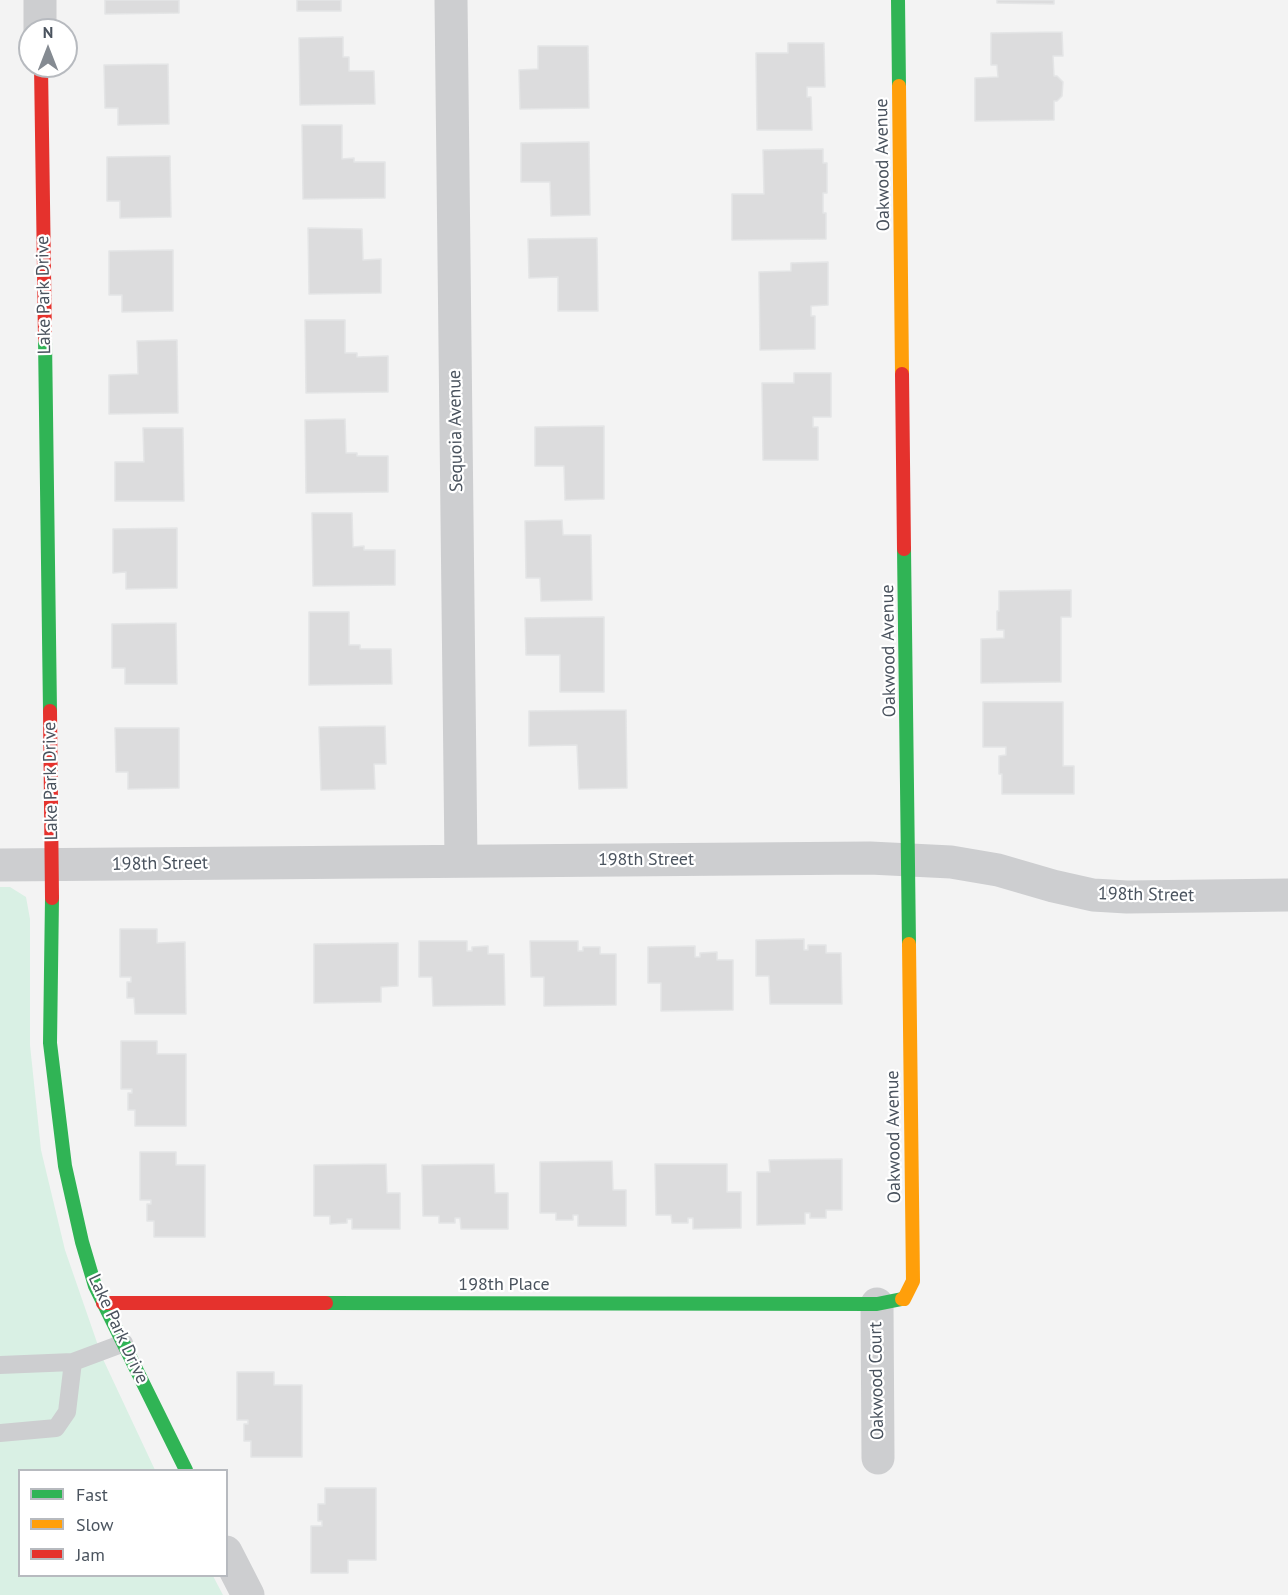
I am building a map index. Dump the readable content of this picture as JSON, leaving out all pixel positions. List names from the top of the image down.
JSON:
{
  "streets": {
    "street": [
      "Oakwood Avenue",
      "Lake Park Drive",
      "Sequoia Avenue",
      "198th Street",
      "198th Place",
      "Oakwood Court"
    ]
  },
  "crossings": [
    ["Oakwood Avenue", "198th Street"],
    ["Oakwood Avenue", "198th Place"],
    ["Oakwood Avenue", "Oakwood Court"],
    ["Lake Park Drive", "198th Street"],
    ["Lake Park Drive", "198th Place"],
    ["Sequoia Avenue", "198th Street"],
    ["198th Place", "Oakwood Court"]
  ],
  "legend": ["Fast", "Slow", "Jam"],
  "north": "top"
}
